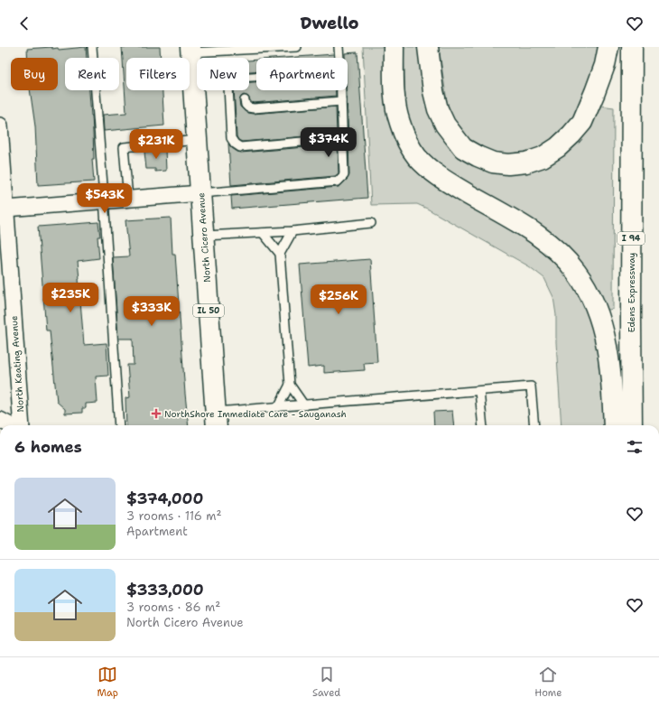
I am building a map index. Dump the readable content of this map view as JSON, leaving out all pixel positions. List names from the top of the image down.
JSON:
{
  "streets": {
    "main road": [
      "North Cicero Avenue",
      "I 94",
      "Edens Expressway",
      "IL 50"
    ],
    "street": ["North Keating Avenue"]
  },
  "places": {
    "health": ["NorthShore Immediate Care - Sauganash"]
  },
  "page": {
    "header": "Dwello",
    "chip": [
      "Buy",
      "Rent",
      "Filters",
      "New",
      "Apartment"
    ],
    "price": [
      "$374K",
      "$231K",
      "$543K",
      "$235K",
      "$256K",
      "$333K"
    ],
    "heading": "6 homes",
    "list": [
      {
        "name": "$374,000",
        "note": "3 rooms · 116 m² · Apartment"
      },
      {
        "name": "$333,000",
        "note": "3 rooms · 86 m² · North Cicero Avenue"
      }
    ],
    "tabs": ["Map", "Saved", "Home"]
  }
}
